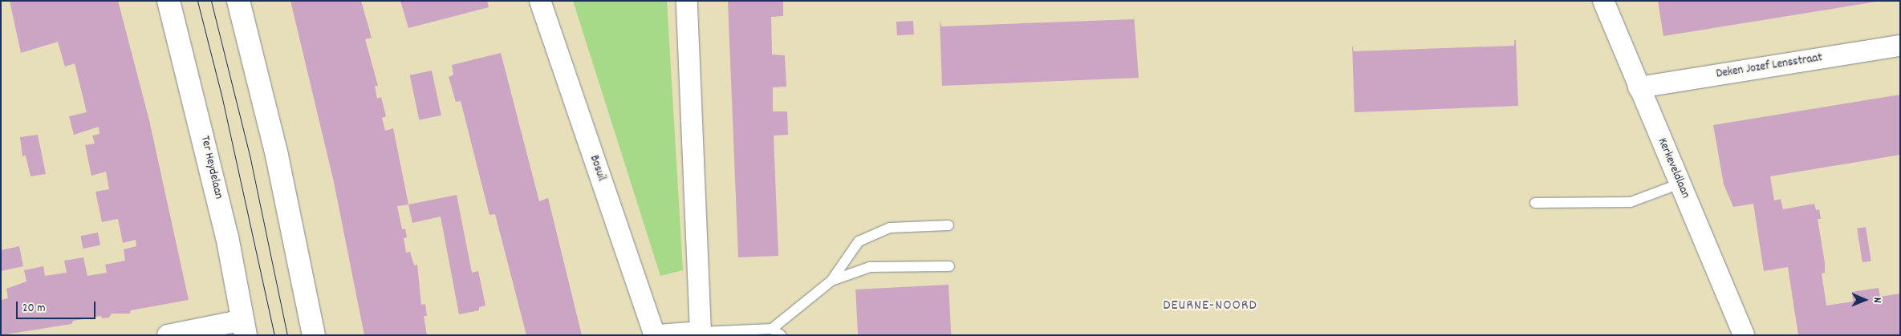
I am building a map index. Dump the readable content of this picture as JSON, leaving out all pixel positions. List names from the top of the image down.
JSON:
{
  "streets": {
    "street": [
      "Deken Jozef Lensstraat",
      "Ter Heydelaan",
      "Bosuil",
      "Kerkeveldlaan"
    ]
  },
  "crossings": [
    ["Deken Jozef Lensstraat", "Kerkeveldlaan"]
  ],
  "districts": ["DEURNE-NOORD"],
  "scale_bar": "20 m",
  "north": "right"
}
